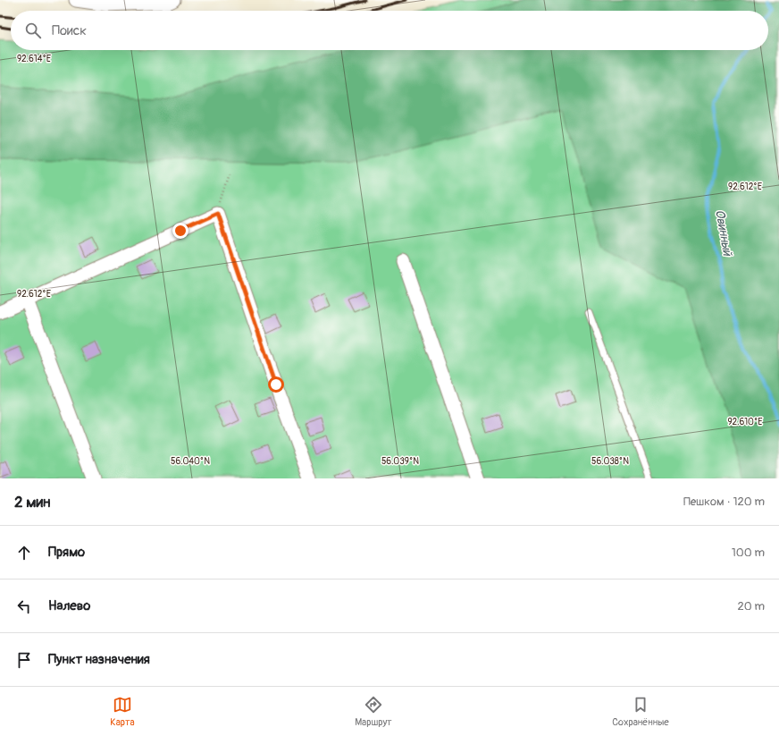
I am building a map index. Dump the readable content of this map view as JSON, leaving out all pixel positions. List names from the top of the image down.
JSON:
{
  "water": ["Овинный"],
  "page": {
    "search": "Поиск",
    "heading": ["2 мин", "Пешком · 120 m"],
    "list": [
      ["Прямо", "100 m"],
      ["Налево", "20 m"],
      "Пункт назначения"
    ],
    "nav": ["Карта", "Маршрут", "Сохранённые"]
  },
  "coordinates": [
    "92.614°E",
    "92.612°E",
    "92.610°E",
    "56.040°N",
    "56.039°N",
    "56.038°N"
  ]
}
